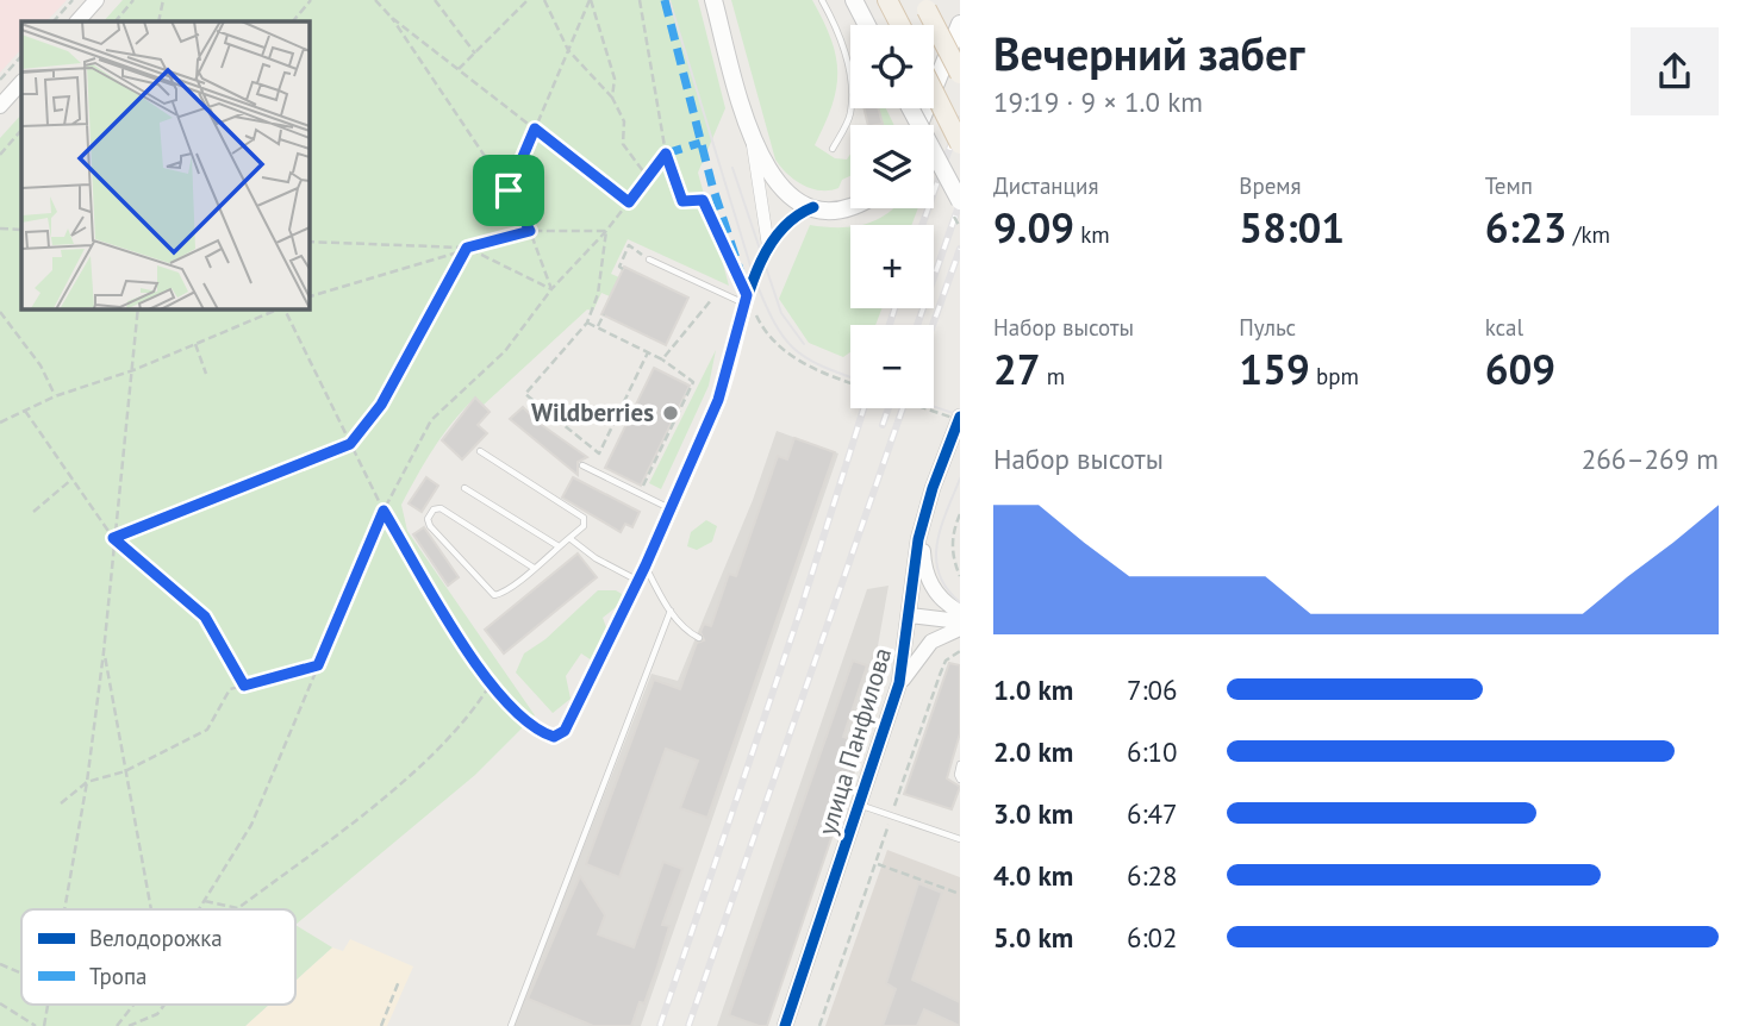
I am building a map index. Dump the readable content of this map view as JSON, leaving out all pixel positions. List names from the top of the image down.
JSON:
{
  "streets": {
    "street": ["улица Панфилова"]
  },
  "places": ["Wildberries"],
  "legend": ["Велодорожка", "Тропа"],
  "page": {
    "heading": ["Вечерний забег", "19:19 · 9 × 1.0 km"],
    "map_buttons": ["+", "−"],
    "stats": [
      ["Дистанция", "9.09 km"],
      ["Время", "58:01"],
      ["Темп", "6:23 /km"],
      ["Набор высоты", "27 m"],
      ["Пульс", "159 bpm"],
      ["kcal", "609"]
    ],
    "chart": ["Набор высоты", "266–269 m"],
    "list": [
      {
        "name": "1.0 km",
        "note": "7:06"
      },
      {
        "name": "2.0 km",
        "note": "6:10"
      },
      {
        "name": "3.0 km",
        "note": "6:47"
      },
      {
        "name": "4.0 km",
        "note": "6:28"
      },
      {
        "name": "5.0 km",
        "note": "6:02"
      }
    ]
  }
}
